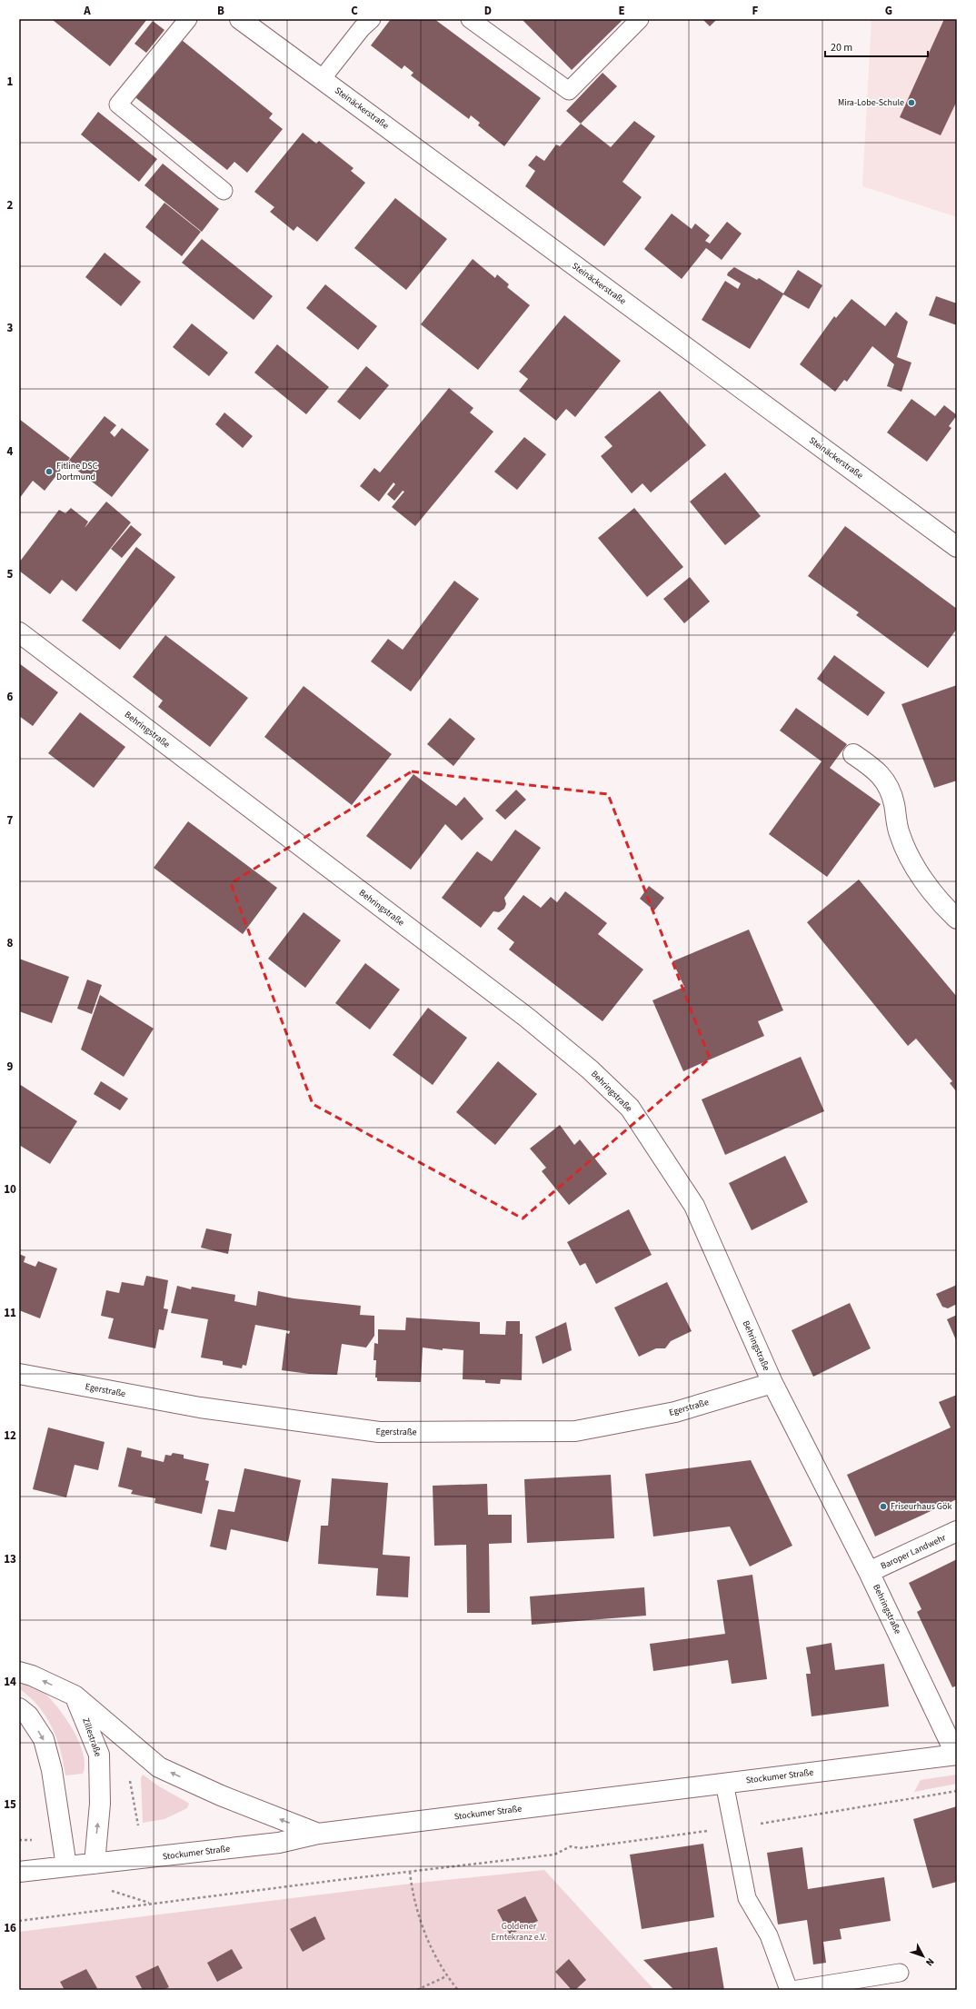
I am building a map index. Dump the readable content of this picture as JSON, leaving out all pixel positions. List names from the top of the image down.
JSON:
{
  "streets": {
    "street": [
      "Steinäckerstraße",
      "Behringstraße",
      "Egerstraße",
      "Baroper Landwehr",
      "Zillestraße",
      "Stockumer Straße"
    ]
  },
  "crossings": [
    ["Behringstraße", "Egerstraße"],
    ["Behringstraße", "Baroper Landwehr"],
    ["Behringstraße", "Stockumer Straße"],
    ["Zillestraße", "Stockumer Straße"]
  ],
  "parks": ["Goldener Erntekranz e.V."],
  "places": ["Mira-Lobe-Schule", "Fitline DSC Dortmund", "Friseurhaus Gök"],
  "scale_bar": "20 m",
  "north": "bottom right",
  "grid": {
    "columns": [
      "A",
      "B",
      "C",
      "D",
      "E",
      "F",
      "G"
    ],
    "rows": [
      "1",
      "2",
      "3",
      "4",
      "5",
      "6",
      "7",
      "8",
      "9",
      "10",
      "11",
      "12",
      "13",
      "14",
      "15",
      "16"
    ]
  }
}
